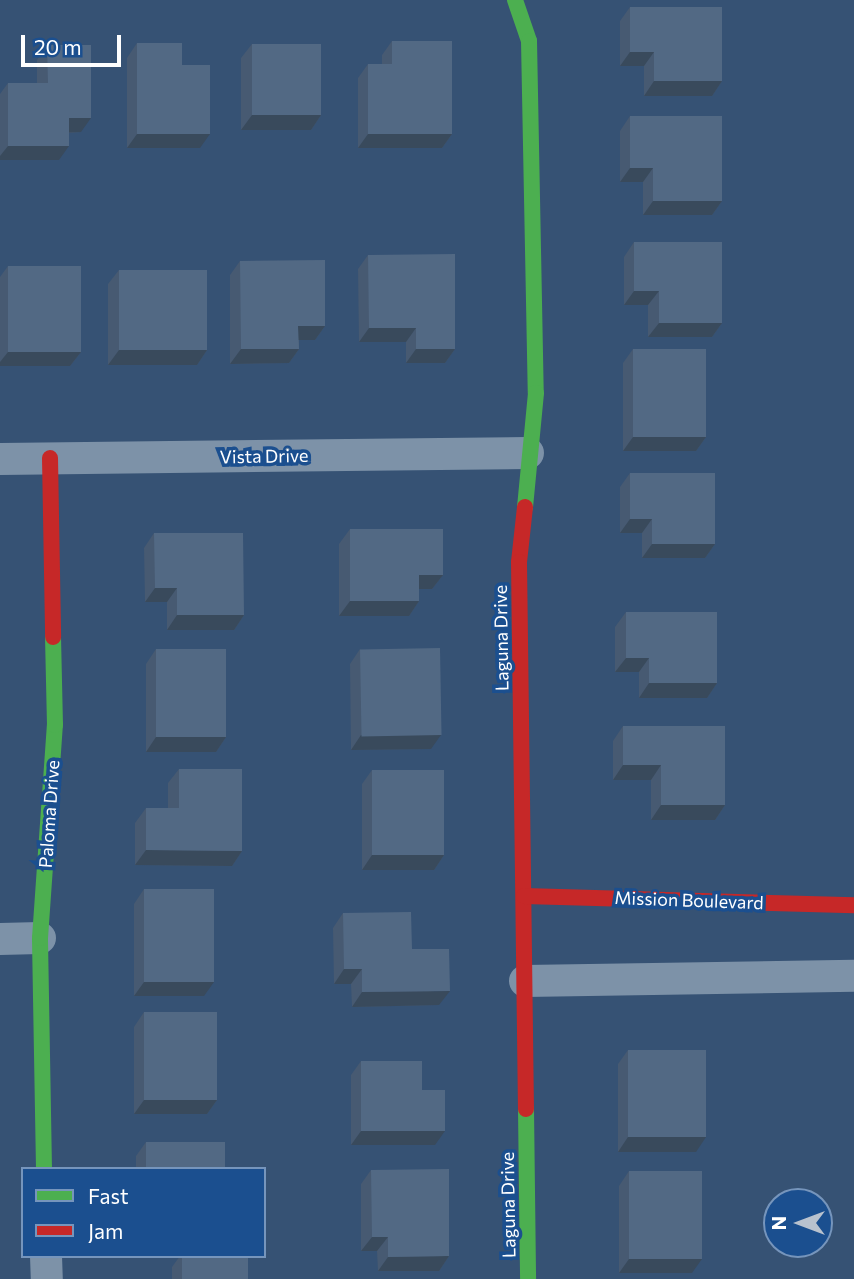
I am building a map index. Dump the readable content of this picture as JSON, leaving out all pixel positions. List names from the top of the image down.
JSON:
{
  "streets": {
    "street": [
      "Vista Drive",
      "Laguna Drive",
      "Paloma Drive",
      "Mission Boulevard"
    ]
  },
  "crossings": [
    ["Vista Drive", "Laguna Drive"],
    ["Vista Drive", "Paloma Drive"],
    ["Laguna Drive", "Mission Boulevard"]
  ],
  "legend": ["Fast", "Jam"],
  "scale_bar": "20 m",
  "north": "left"
}
